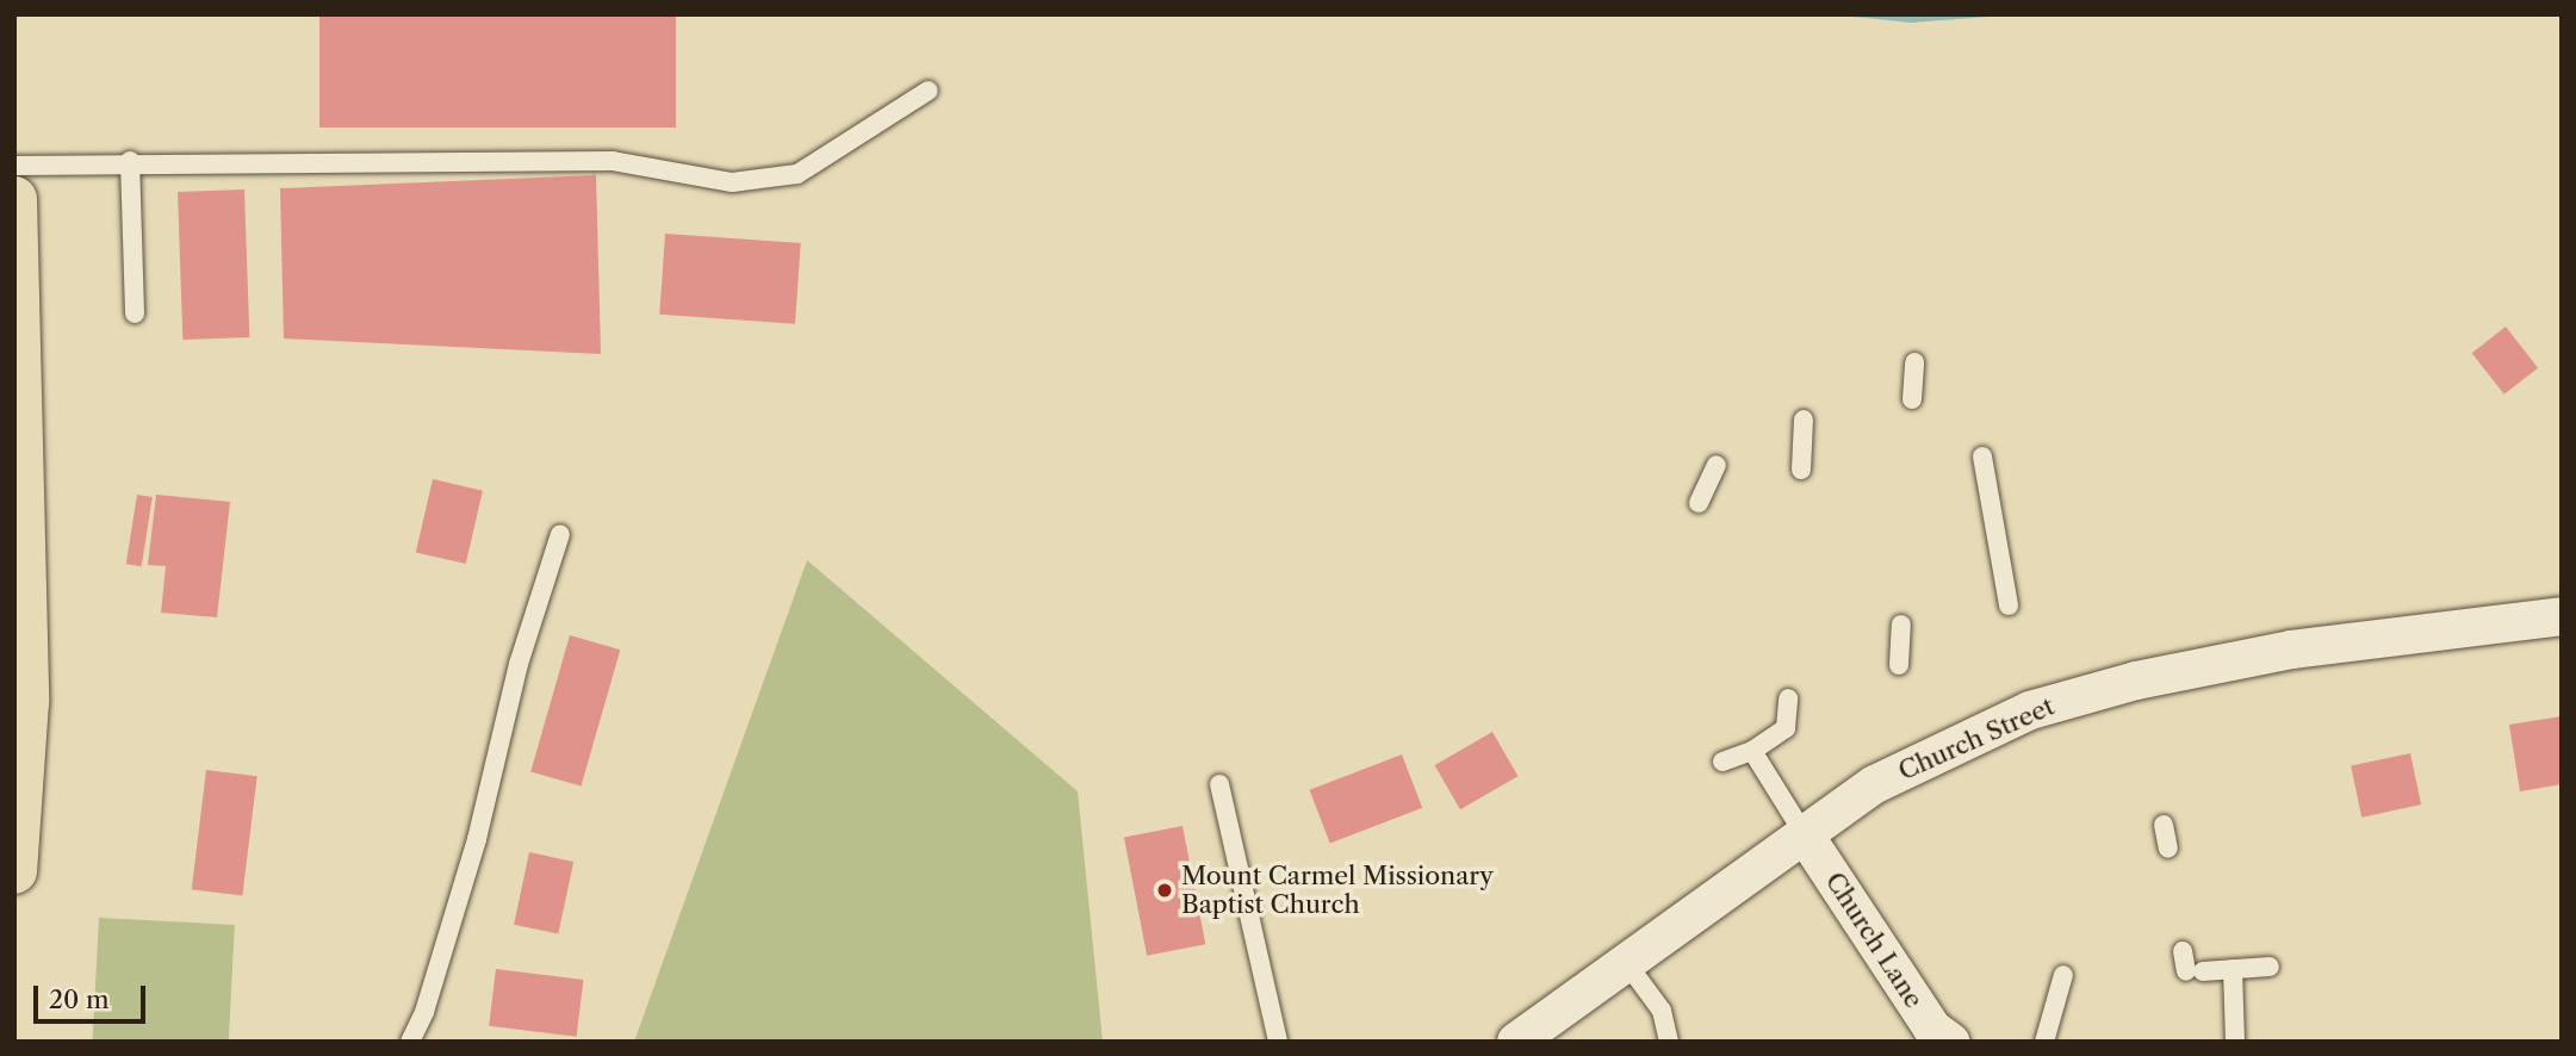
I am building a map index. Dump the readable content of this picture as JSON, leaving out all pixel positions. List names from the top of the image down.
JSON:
{
  "streets": {
    "street": ["Church Street", "Church Lane"]
  },
  "crossings": [
    ["Church Street", "Church Lane"]
  ],
  "places": ["Mount Carmel Missionary Baptist Church"],
  "scale_bar": "20 m"
}
